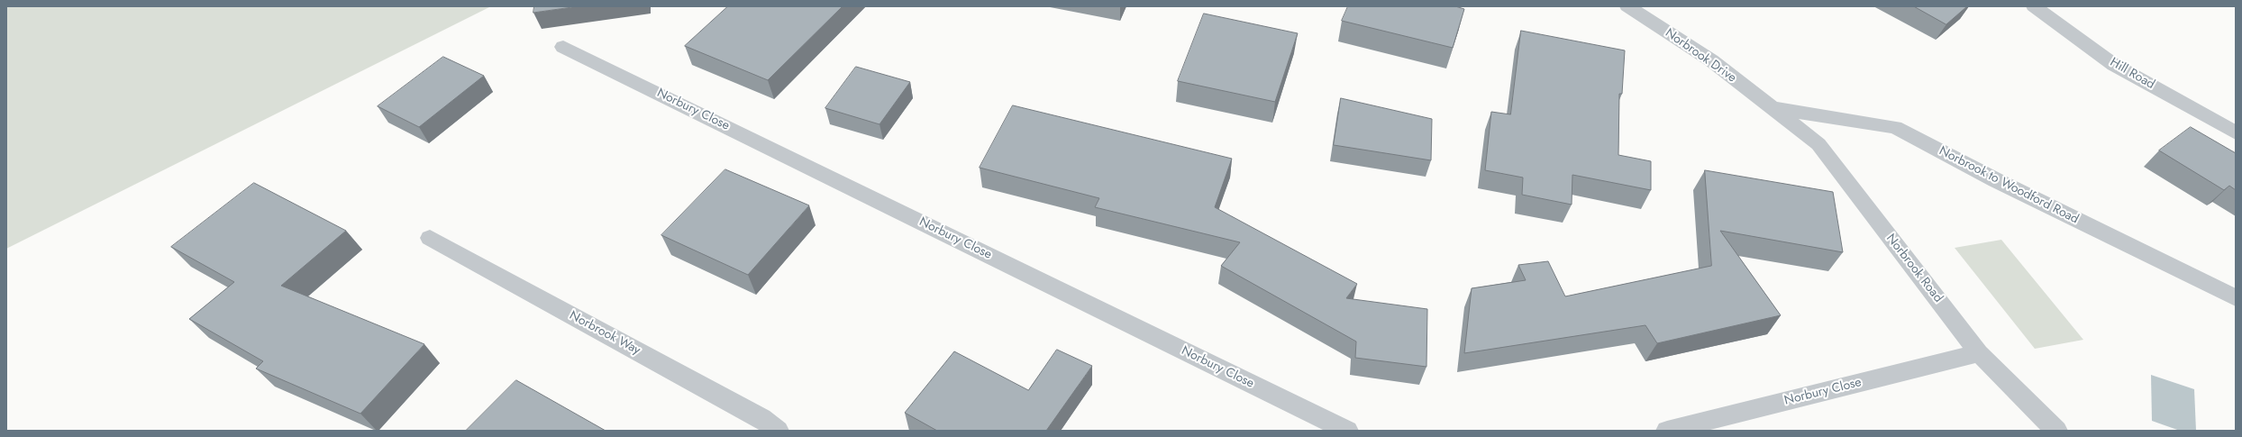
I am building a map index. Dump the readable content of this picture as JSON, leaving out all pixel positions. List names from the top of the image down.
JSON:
{
  "streets": {
    "street": [
      "Norbrook Drive",
      "Hill Road",
      "Norbury Close",
      "Norbrook to Woodford Road",
      "Norbrook Road",
      "Norbrook Way"
    ]
  },
  "crossings": [
    ["Norbrook Drive", "Norbrook to Woodford Road"],
    ["Norbrook Drive", "Norbrook Road"],
    ["Norbury Close", "Norbrook Road"],
    ["Norbrook to Woodford Road", "Norbrook Road"]
  ]
}
